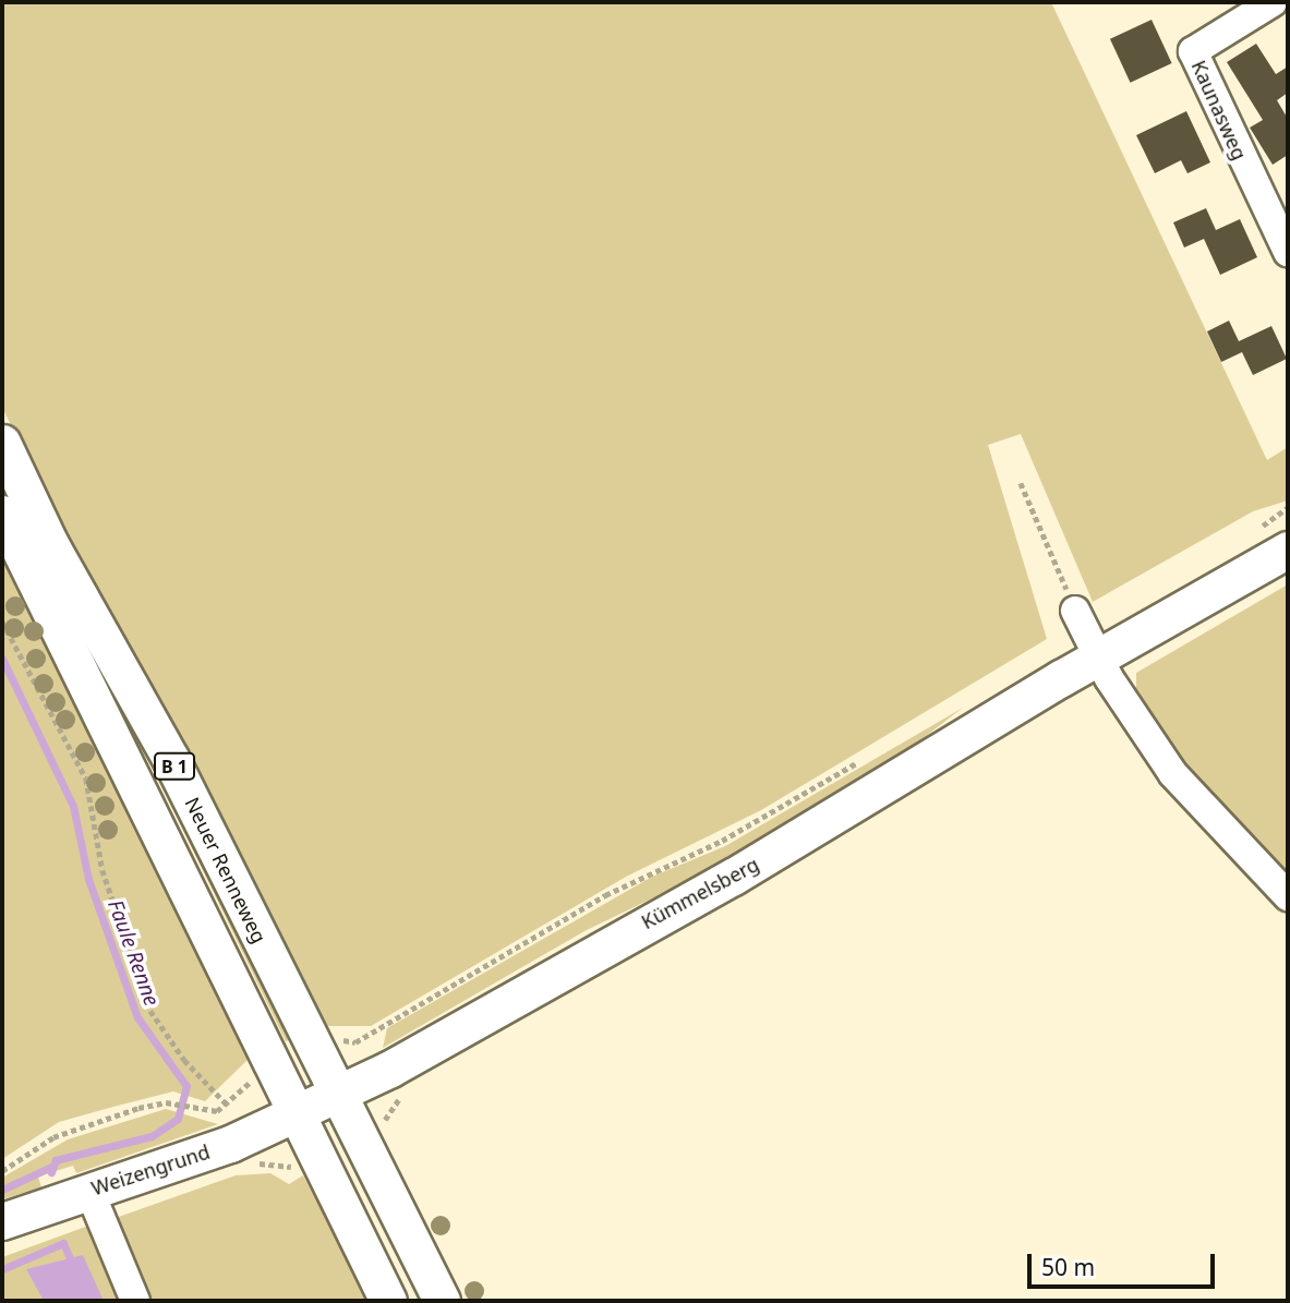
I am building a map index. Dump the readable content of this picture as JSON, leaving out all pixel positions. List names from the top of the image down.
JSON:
{
  "streets": {
    "main road": [
      "B 1",
      "Neuer Renneweg",
      "Kümmelsberg",
      "Weizengrund"
    ],
    "street": ["Kaunasweg"]
  },
  "crossings": [
    ["B 1", "Kümmelsberg"],
    ["B 1", "Weizengrund"],
    ["Neuer Renneweg", "Kümmelsberg"],
    ["Kümmelsberg", "Weizengrund"]
  ],
  "water": ["Faule Renne"],
  "scale_bar": "50 m"
}
